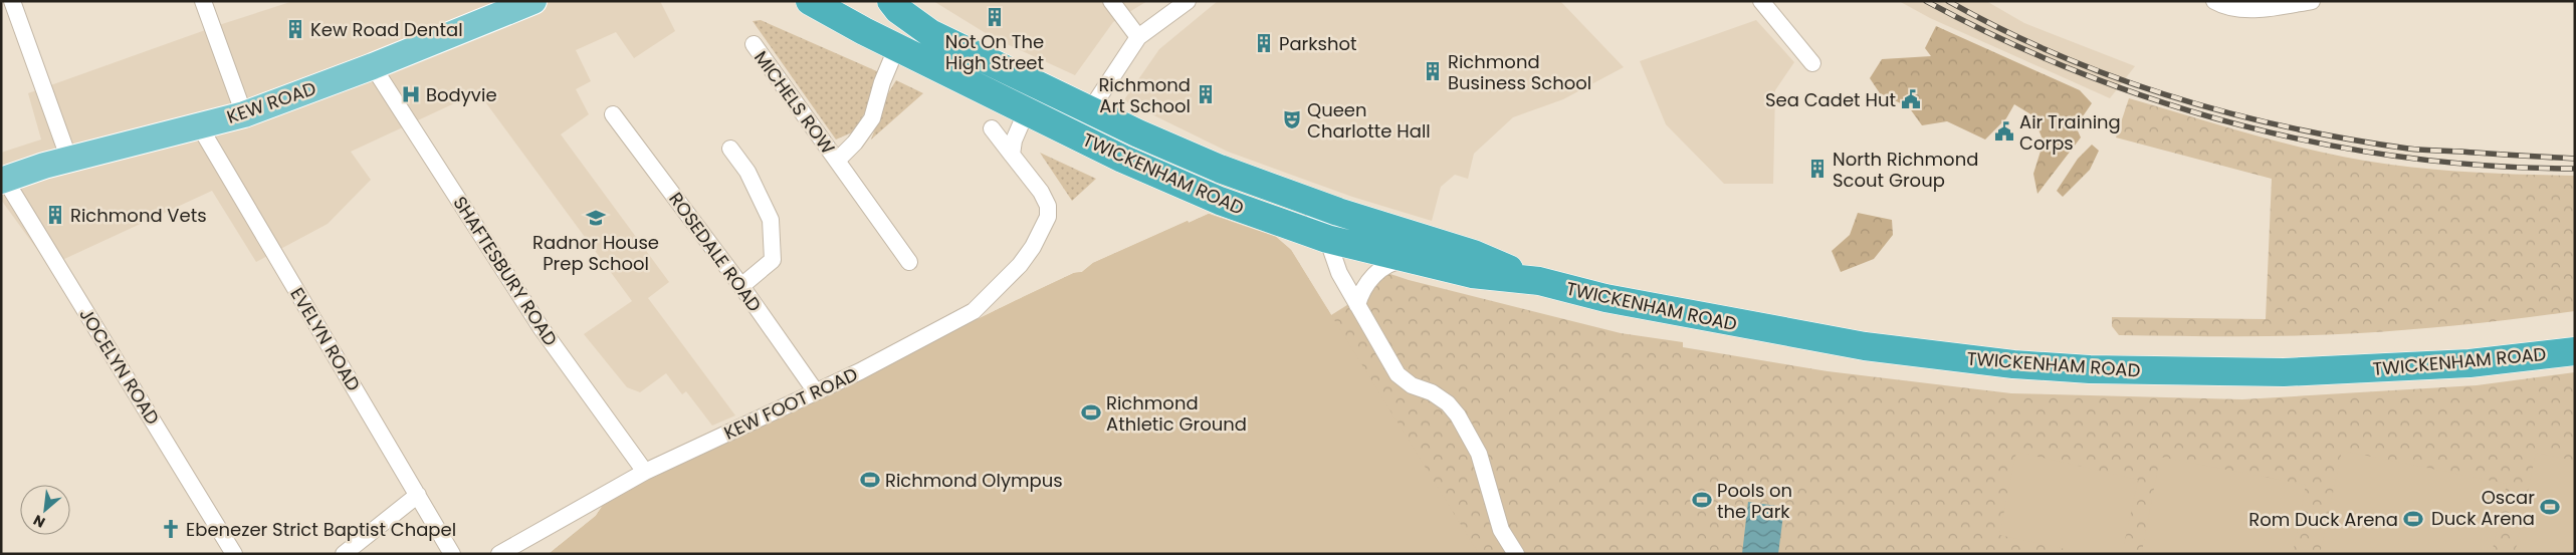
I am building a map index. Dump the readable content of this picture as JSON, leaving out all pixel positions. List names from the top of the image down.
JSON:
{
  "streets": {
    "highway": ["TWICKENHAM ROAD"],
    "main road": ["KEW ROAD"],
    "street": [
      "MICHELS ROW",
      "ROSEDALE ROAD",
      "SHAFTESBURY ROAD",
      "EVELYN ROAD",
      "JOCELYN ROAD",
      "KEW FOOT ROAD"
    ]
  },
  "crossings": [
    ["KEW ROAD", "SHAFTESBURY ROAD"],
    ["KEW ROAD", "EVELYN ROAD"],
    ["KEW ROAD", "JOCELYN ROAD"],
    ["MICHELS ROW", "TWICKENHAM ROAD"],
    ["ROSEDALE ROAD", "KEW FOOT ROAD"],
    ["SHAFTESBURY ROAD", "KEW FOOT ROAD"]
  ],
  "places": {
    "building": [
      "Not On The High Street",
      "Kew Road Dental",
      "Parkshot",
      "Richmond Business School",
      "Richmond Art School",
      "North Richmond Scout Group",
      "Richmond Vets"
    ],
    "hospital": ["Bodyvie"],
    "public building": ["Sea Cadet Hut", "Air Training Corps"],
    "theatre": ["Queen Charlotte Hall"],
    "school or university": ["Radnor House Prep School"],
    "sports": [
      "Richmond Athletic Ground",
      "Richmond Olympus",
      "Pools on the Park",
      "Oscar Duck Arena",
      "Rom Duck Arena"
    ],
    "church": ["Ebenezer Strict Baptist Chapel"]
  },
  "north": "bottom left"
}
